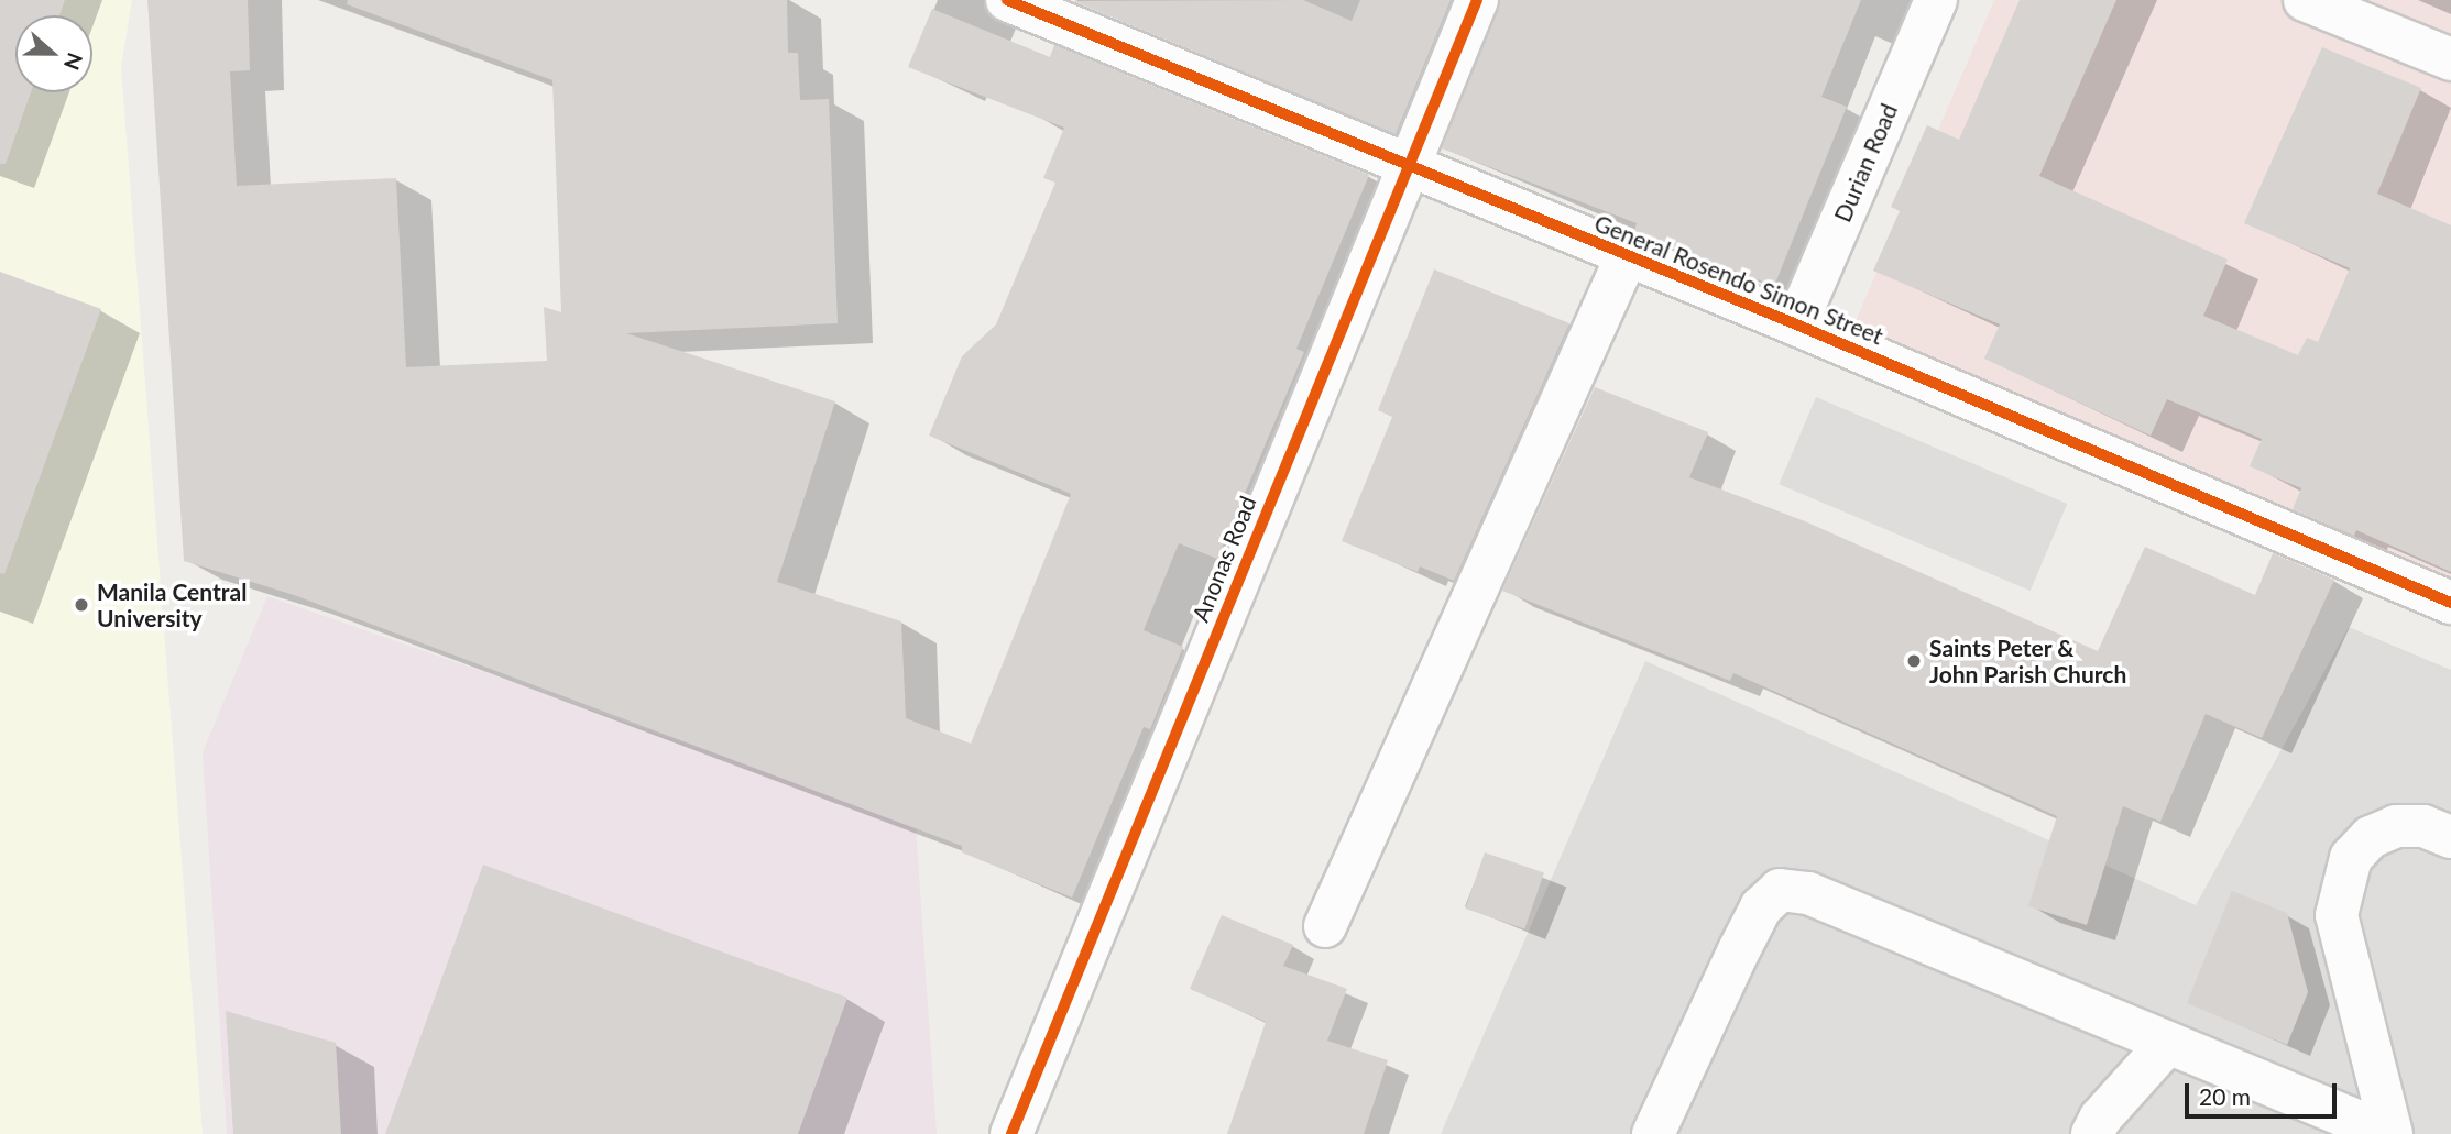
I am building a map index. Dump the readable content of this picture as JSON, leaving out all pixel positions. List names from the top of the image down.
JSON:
{
  "streets": {
    "street": ["Durian Road", "General Rosendo Simon Street", "Anonas Road"]
  },
  "crossings": [
    ["Durian Road", "General Rosendo Simon Street"],
    ["General Rosendo Simon Street", "Anonas Road"]
  ],
  "places": ["Manila Central University", "Saints Peter & John Parish Church"],
  "scale_bar": "20 m",
  "north": "right"
}
